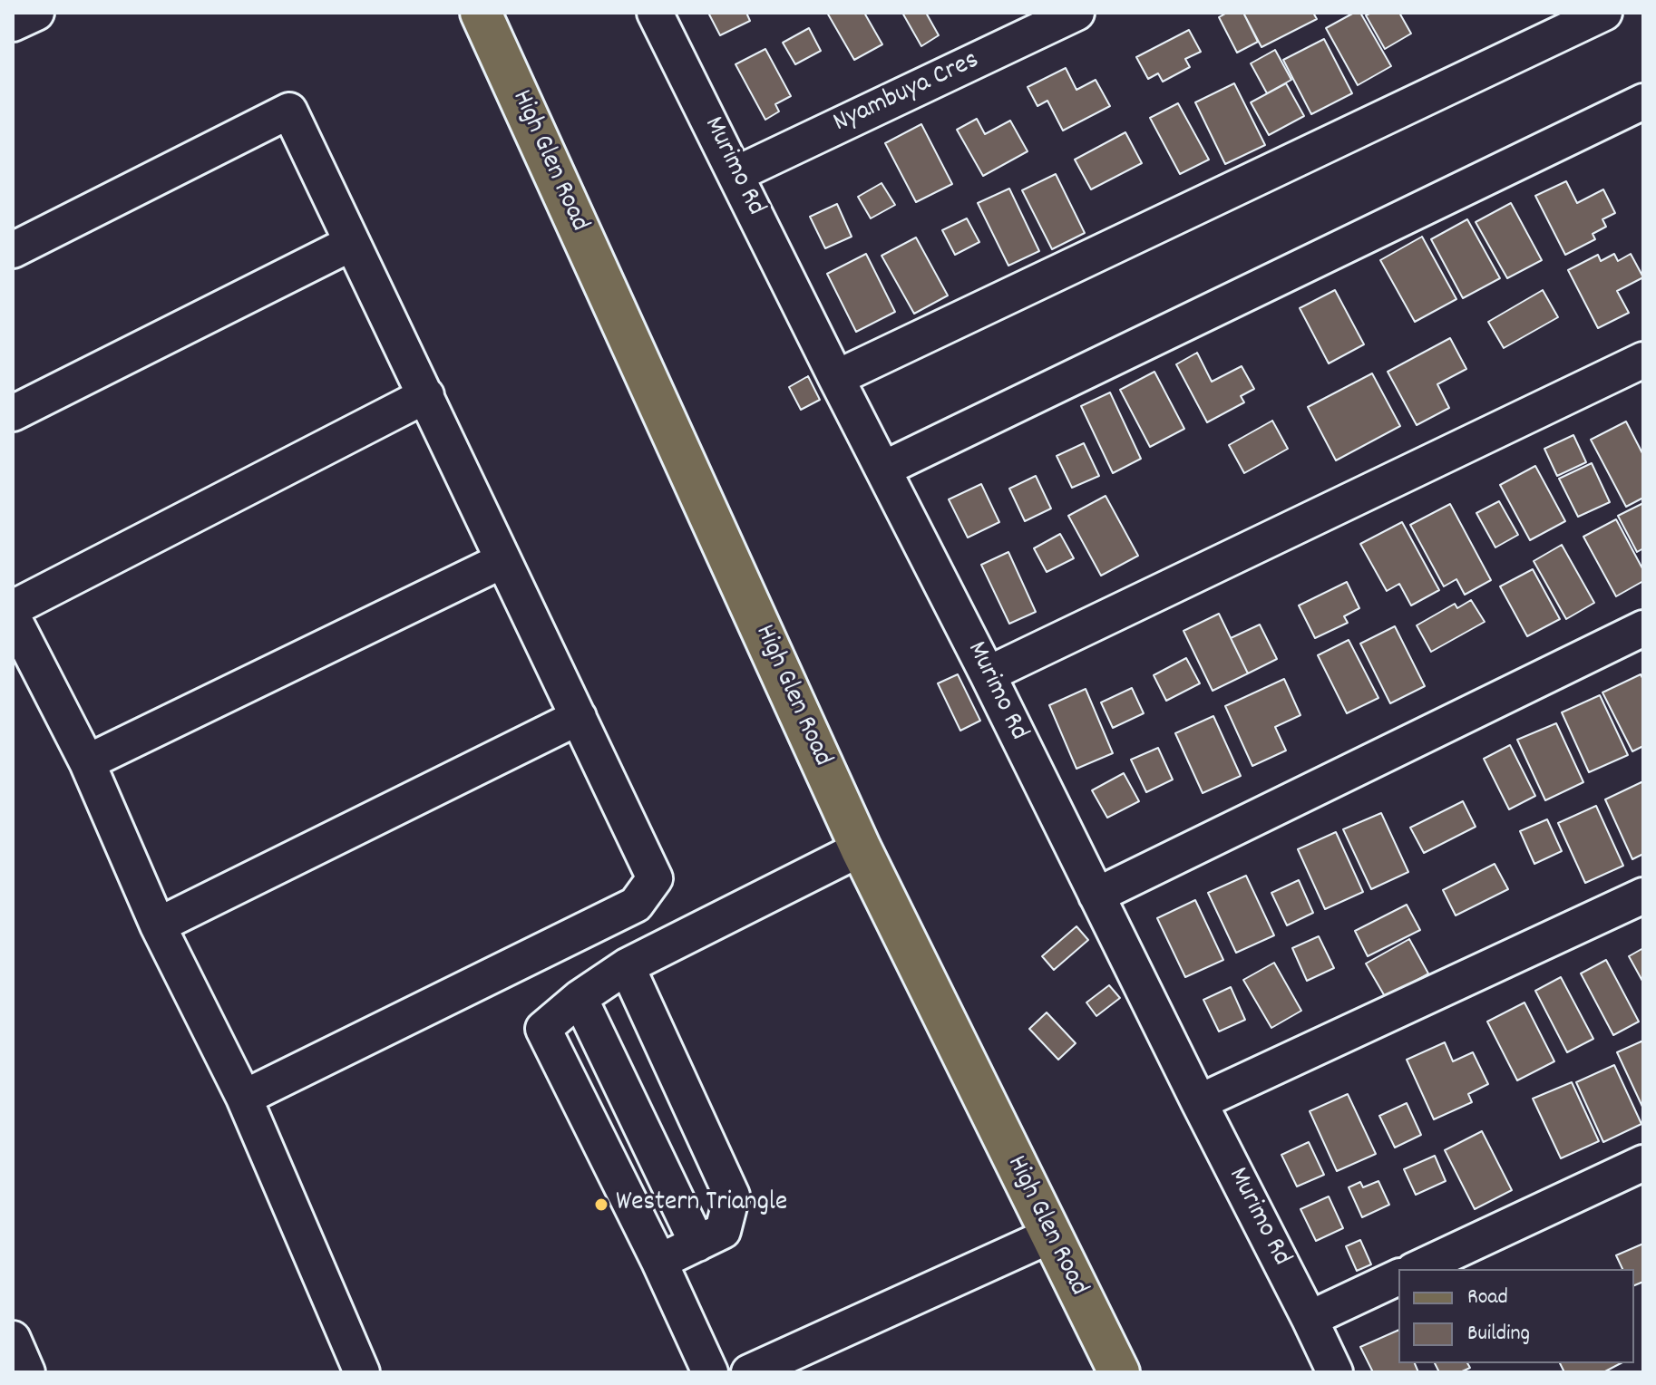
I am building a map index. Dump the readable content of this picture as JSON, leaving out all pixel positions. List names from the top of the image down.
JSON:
{
  "streets": {
    "main road": ["High Glen Road"],
    "street": ["Nyambuya Cres", "Murimo Rd"]
  },
  "crossings": [
    ["Nyambuya Cres", "Murimo Rd"]
  ],
  "places": ["Western Triangle"],
  "legend": ["Road", "Building"]
}
